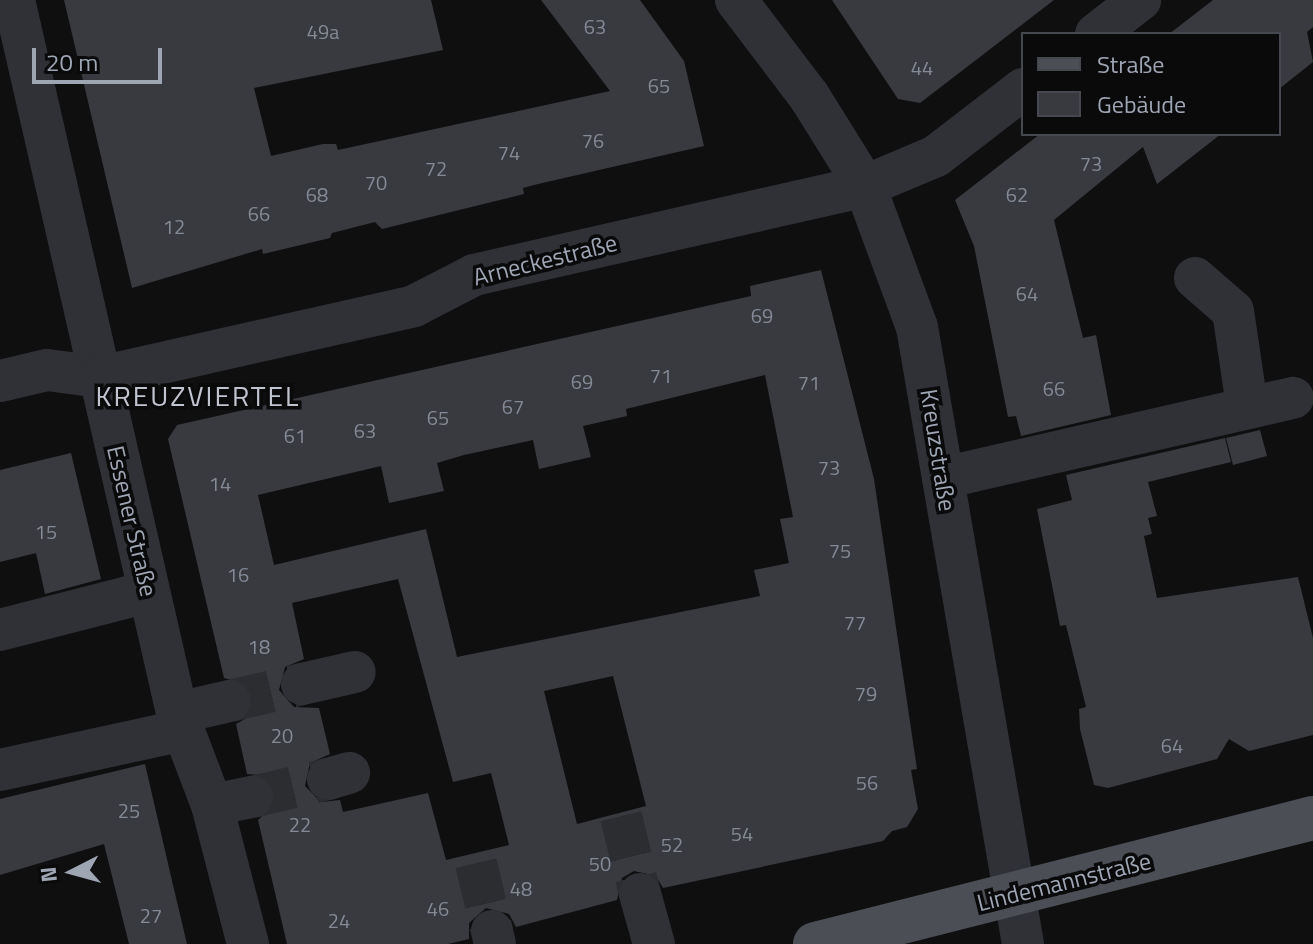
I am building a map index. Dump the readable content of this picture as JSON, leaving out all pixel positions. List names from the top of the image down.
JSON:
{
  "streets": {
    "main road": ["Lindemannstraße"],
    "street": ["Arneckestraße", "Kreuzstraße", "Essener Straße"]
  },
  "crossings": [
    ["Arneckestraße", "Kreuzstraße"],
    ["Arneckestraße", "Essener Straße"],
    ["Kreuzstraße", "Lindemannstraße"]
  ],
  "districts": ["KREUZVIERTEL"],
  "house_numbers": [
    "63",
    "49a",
    "44",
    "65",
    "76",
    "74",
    "73",
    "72",
    "70",
    "68",
    "62",
    "66",
    "12",
    "64",
    "69",
    "71",
    "69",
    "71",
    "66",
    "67",
    "65",
    "63",
    "61",
    "73",
    "14",
    "15",
    "75",
    "16",
    "77",
    "18",
    "79",
    "20",
    "64",
    "56",
    "25",
    "22",
    "54",
    "52",
    "50",
    "48",
    "46",
    "27",
    "24"
  ],
  "legend": ["Straße", "Gebäude"],
  "scale_bar": "20 m",
  "north": "left"
}
